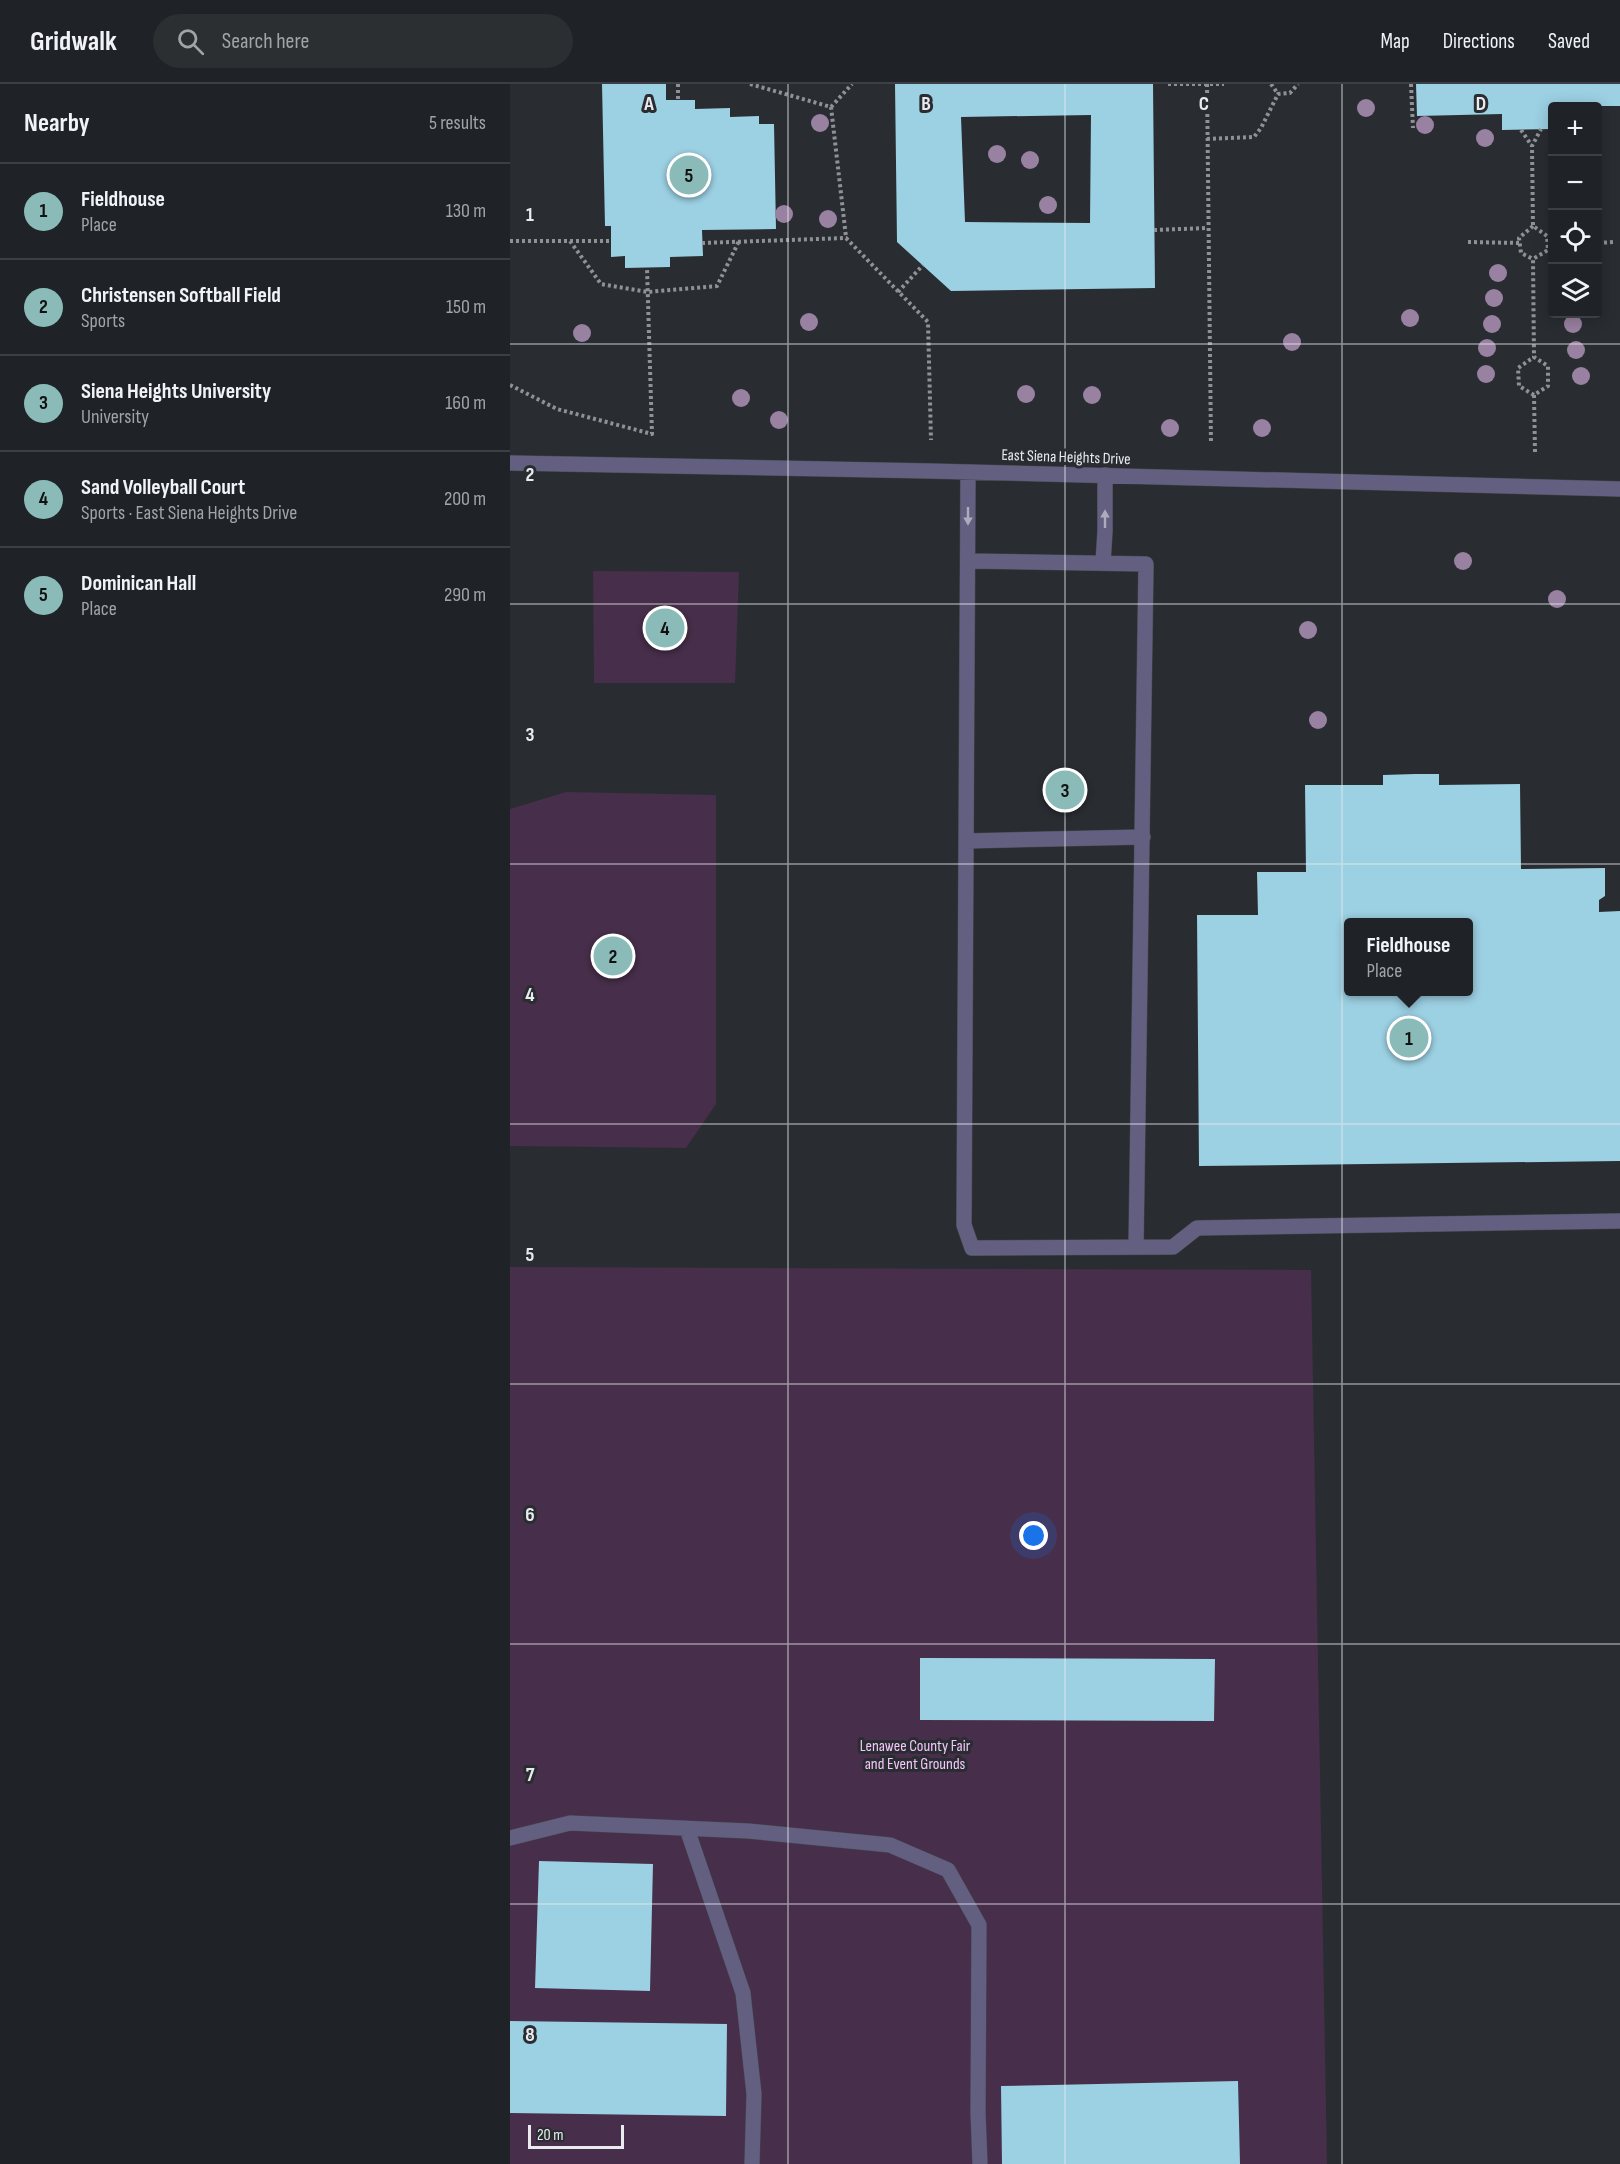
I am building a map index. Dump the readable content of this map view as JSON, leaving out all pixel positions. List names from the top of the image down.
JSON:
{
  "streets": {
    "street": ["East Siena Heights Drive"]
  },
  "parks": ["Lenawee County Fair and Event Grounds"],
  "scale_bar": "20 m",
  "page": {
    "header": "Gridwalk",
    "search": "Search here",
    "nav": ["Map", "Directions", "Saved"],
    "heading": ["Nearby", "5 results"],
    "map_buttons": ["+", "−"],
    "pins": [
      "5",
      "4",
      "3",
      "2",
      "1"
    ],
    "list": [
      {
        "mark": "1",
        "name": "Fieldhouse",
        "note": "Place",
        "value": "130 m"
      },
      {
        "mark": "2",
        "name": "Christensen Softball Field",
        "note": "Sports",
        "value": "150 m"
      },
      {
        "mark": "3",
        "name": "Siena Heights University",
        "note": "University",
        "value": "160 m"
      },
      {
        "mark": "4",
        "name": "Sand Volleyball Court",
        "note": "Sports · East Siena Heights Drive",
        "value": "200 m"
      },
      {
        "mark": "5",
        "name": "Dominican Hall",
        "note": "Place",
        "value": "290 m"
      }
    ],
    "popup": ["Fieldhouse", "Place"],
    "scale": "20 m"
  },
  "grid": {
    "columns": [
      "A",
      "B",
      "C",
      "D"
    ],
    "rows": [
      "1",
      "2",
      "3",
      "4",
      "5",
      "6",
      "7",
      "8"
    ]
  }
}
